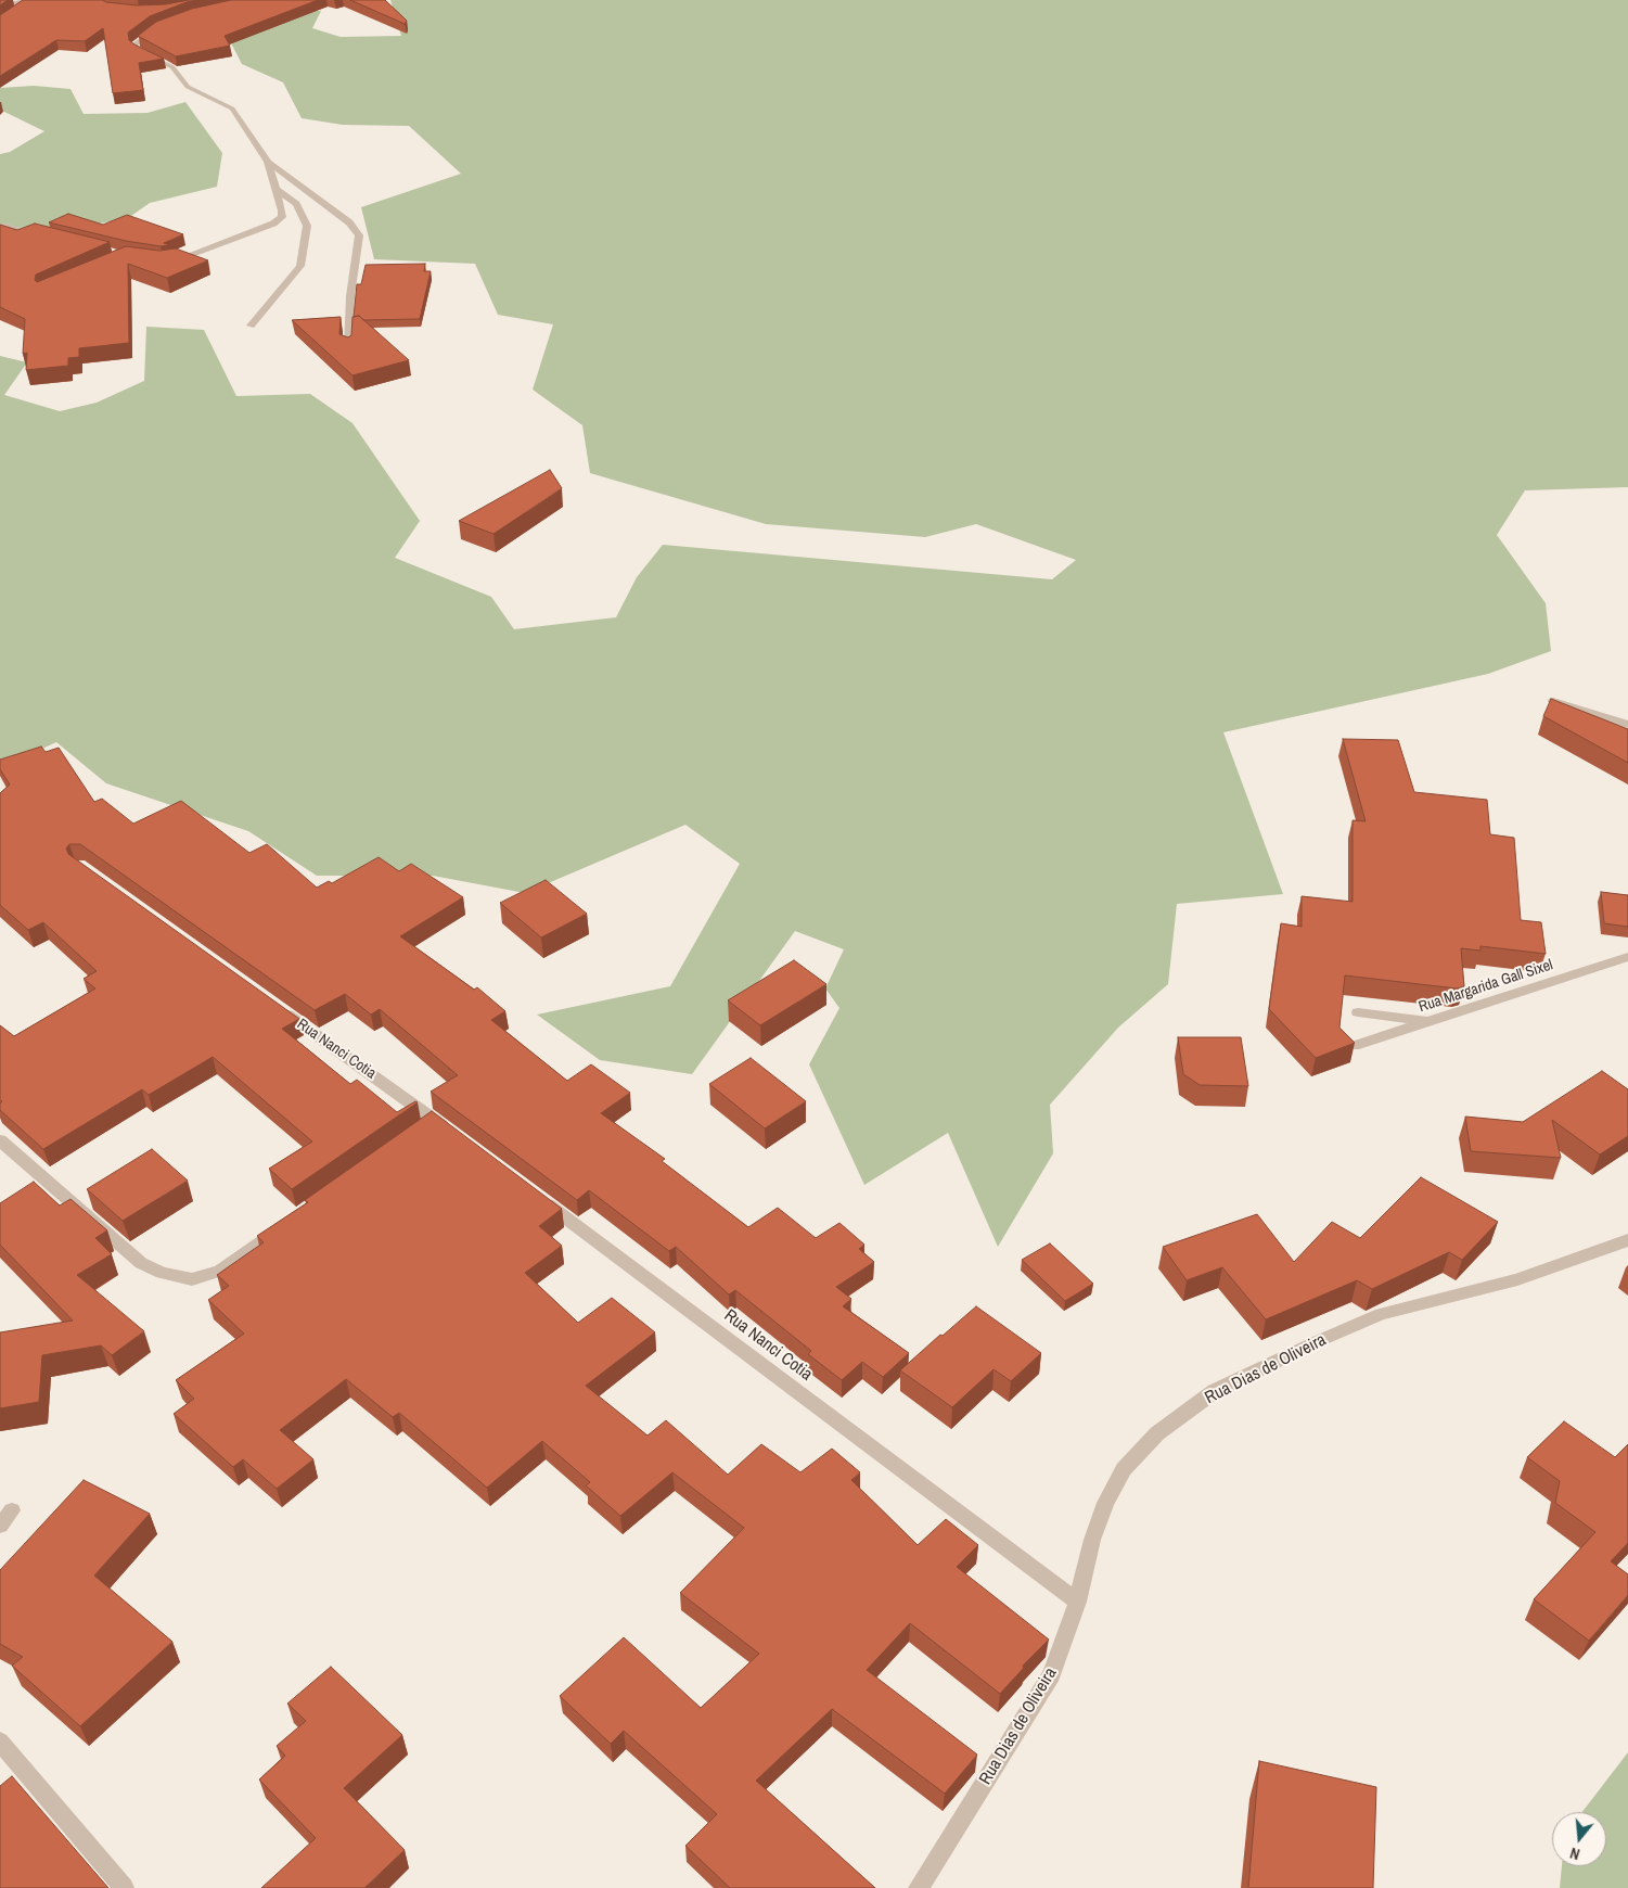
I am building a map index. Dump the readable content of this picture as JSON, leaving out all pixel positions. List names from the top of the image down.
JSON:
{
  "streets": {
    "street": ["Rua Margarida Gall Sixel", "Rua Nanci Cotia", "Rua Dias de Oliveira"]
  },
  "crossings": [
    ["Rua Nanci Cotia", "Rua Dias de Oliveira"]
  ],
  "north": "bottom"
}
